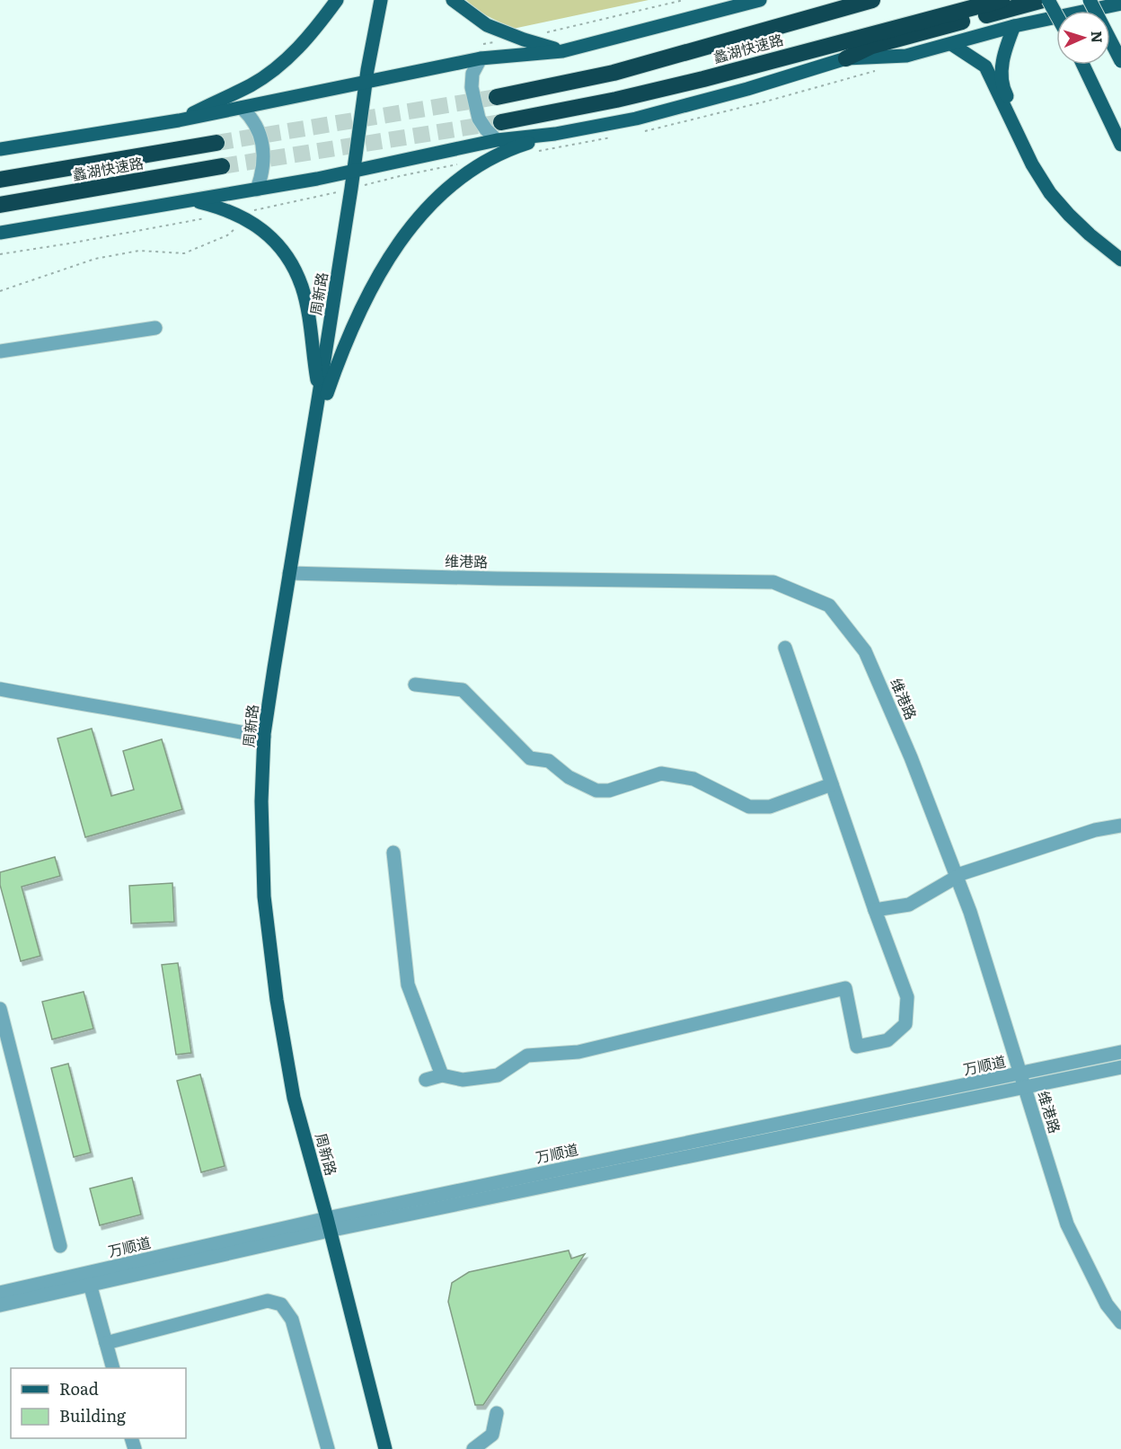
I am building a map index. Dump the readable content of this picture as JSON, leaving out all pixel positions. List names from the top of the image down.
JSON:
{
  "streets": {
    "highway": ["蠡湖快速路"],
    "main road": ["周新路"],
    "street": ["维港路", "万顺道"]
  },
  "crossings": [
    ["周新路", "维港路"],
    ["周新路", "万顺道"],
    ["维港路", "万顺道"]
  ],
  "legend": ["Road", "Building"],
  "north": "right"
}
